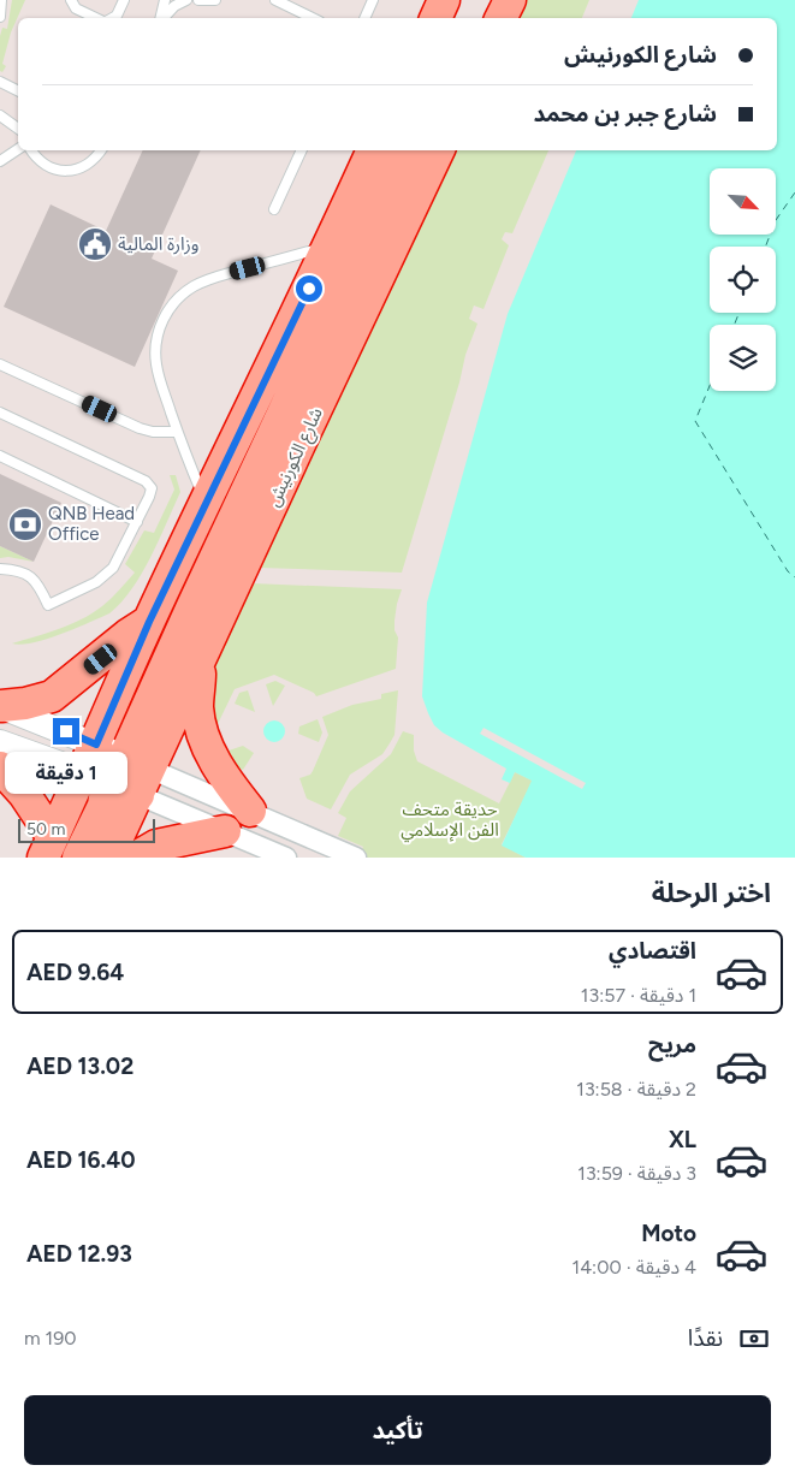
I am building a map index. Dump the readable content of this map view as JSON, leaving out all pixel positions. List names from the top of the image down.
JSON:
{
  "streets": {
    "highway": ["شارع الكورنيش"]
  },
  "parks": ["حديقة متحف الفن الإسلامي"],
  "places": {
    "public building": ["وزارة المالية"],
    "bank": ["QNB Head Office"]
  },
  "scale_bar": "50 m",
  "north": "bottom right",
  "page": {
    "banner": ["شارع الكورنيش", "شارع جبر بن محمد"],
    "bubble": "1 دقيقة",
    "scale": "50 m",
    "heading": "اختر الرحلة",
    "list": [
      {
        "name": "اقتصادي",
        "note": "1 دقيقة · 13:57",
        "value": "AED 9.64"
      },
      {
        "name": "مريح",
        "note": "2 دقيقة · 13:58",
        "value": "AED 13.02"
      },
      {
        "name": "XL",
        "note": "3 دقيقة · 13:59",
        "value": "AED 16.40"
      },
      {
        "name": "Moto",
        "note": "4 دقيقة · 14:00",
        "value": "AED 12.93"
      }
    ],
    "pay": ["نقدًا", "190 m"],
    "buttons": "تأكيد"
  }
}
